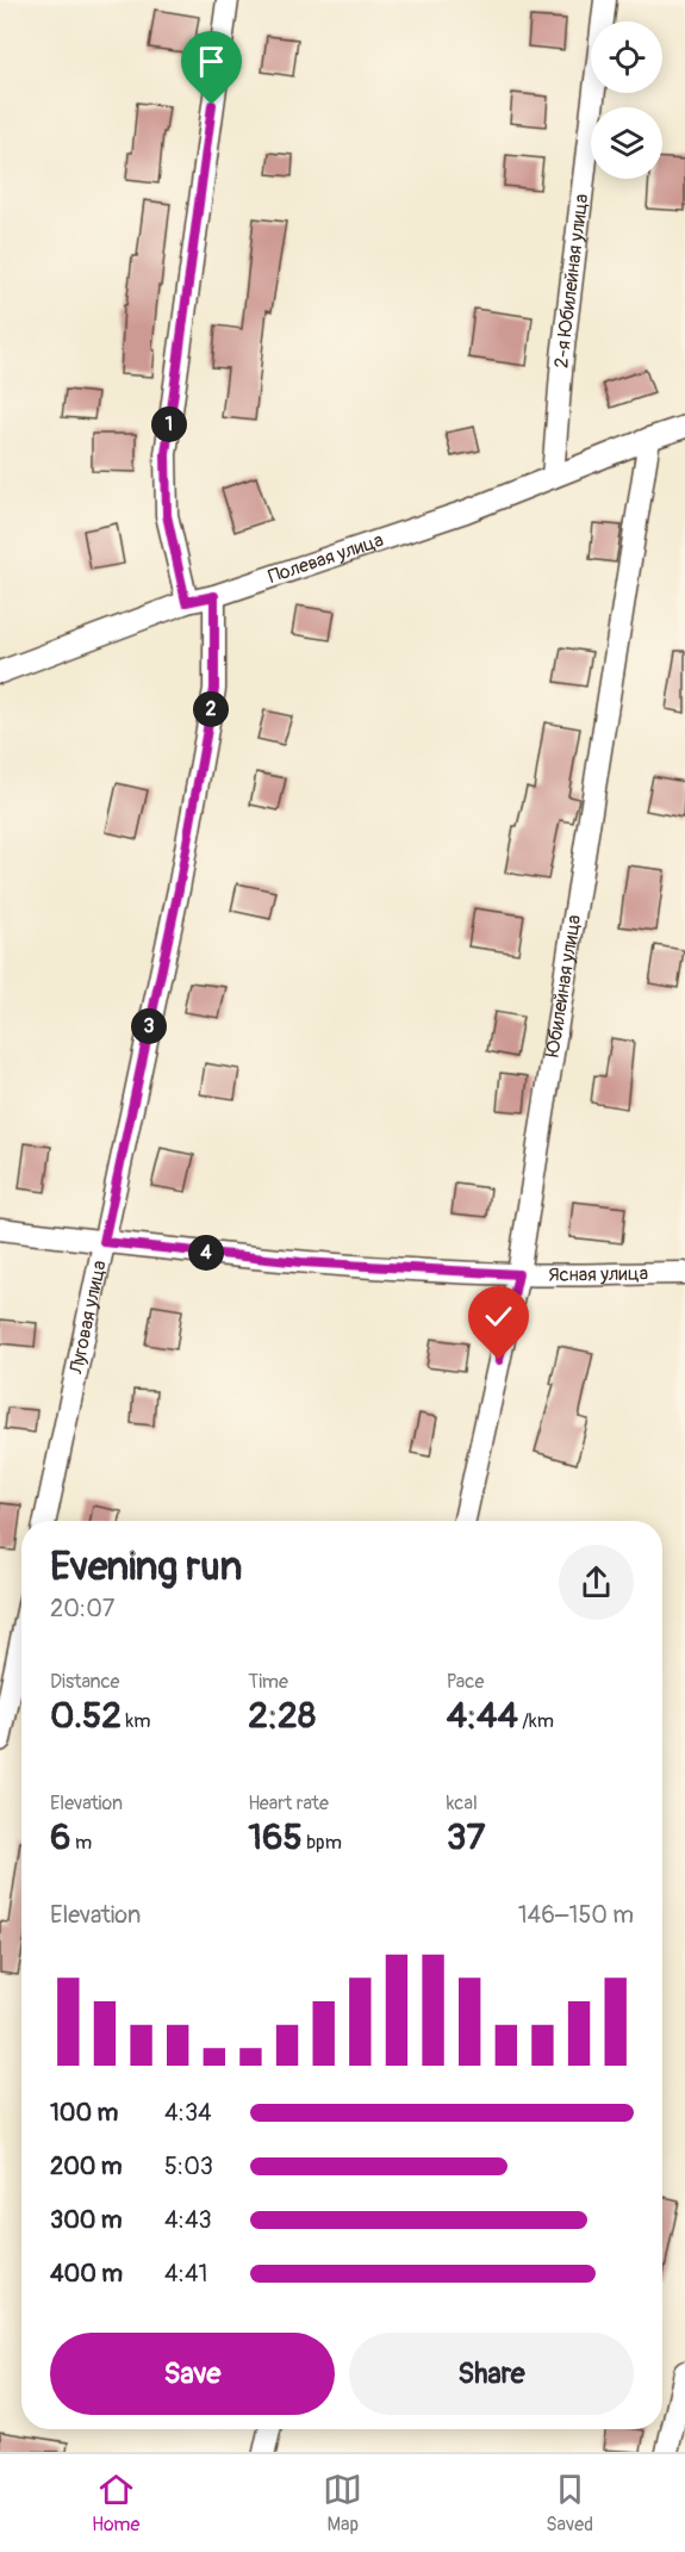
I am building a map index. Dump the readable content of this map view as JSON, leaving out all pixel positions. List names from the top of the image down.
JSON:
{
  "streets": {
    "street": [
      "2-я Юбилейная улица",
      "Полевая улица",
      "Юбилейная улица",
      "Ясная улица",
      "Луговая улица"
    ]
  },
  "crossings": [
    ["2-я Юбилейная улица", "Полевая улица"],
    ["Полевая улица", "Юбилейная улица"],
    ["Полевая улица", "Луговая улица"],
    ["Юбилейная улица", "Ясная улица"],
    ["Ясная улица", "Луговая улица"]
  ],
  "page": {
    "pins": [
      "1",
      "2",
      "3",
      "4"
    ],
    "heading": ["Evening run", "20:07"],
    "stats": [
      ["Distance", "0.52 km"],
      ["Time", "2:28"],
      ["Pace", "4:44 /km"],
      ["Elevation", "6 m"],
      ["Heart rate", "165 bpm"],
      ["kcal", "37"]
    ],
    "chart": ["Elevation", "146–150 m"],
    "list": [
      {
        "name": "100 m",
        "note": "4:34"
      },
      {
        "name": "200 m",
        "note": "5:03"
      },
      {
        "name": "300 m",
        "note": "4:43"
      },
      {
        "name": "400 m",
        "note": "4:41"
      }
    ],
    "buttons": ["Save", "Share"],
    "tabs": ["Home", "Map", "Saved"]
  }
}
